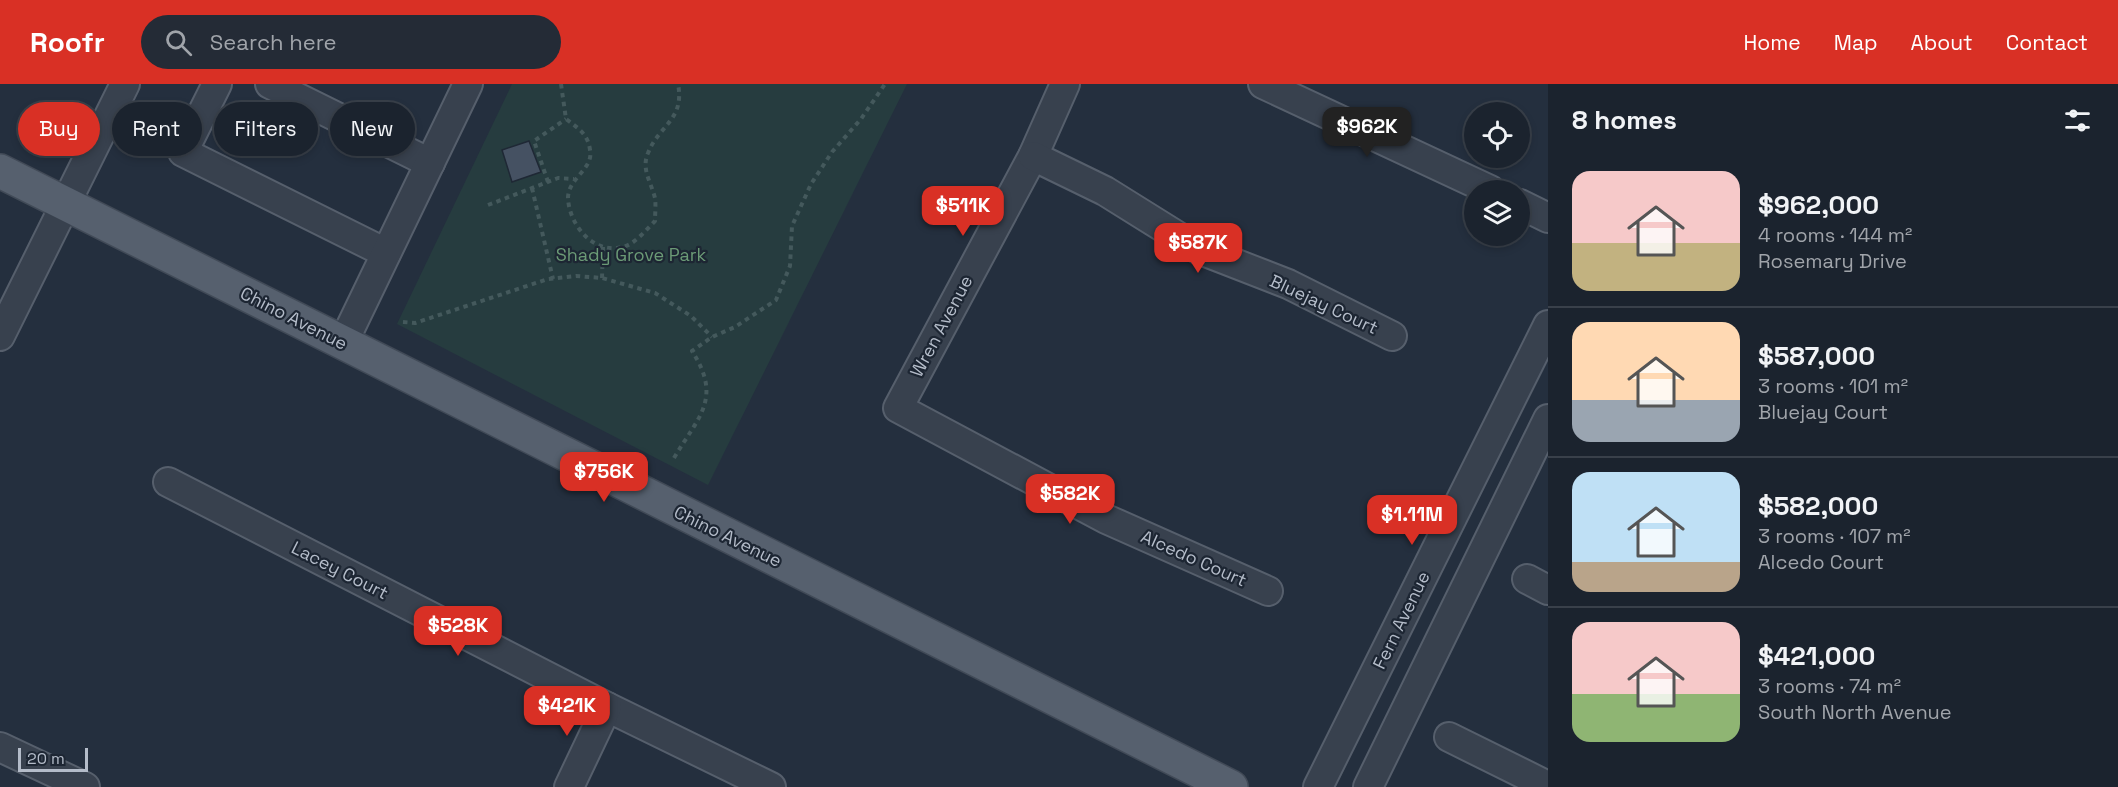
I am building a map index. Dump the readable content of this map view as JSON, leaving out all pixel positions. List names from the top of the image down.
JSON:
{
  "streets": {
    "main road": ["Chino Avenue"],
    "street": [
      "Bluejay Court",
      "Wren Avenue",
      "Alcedo Court",
      "Lacey Court",
      "Fern Avenue"
    ]
  },
  "crossings": [
    ["Bluejay Court", "Wren Avenue"],
    ["Wren Avenue", "Alcedo Court"]
  ],
  "parks": ["Shady Grove Park"],
  "scale_bar": "20 m",
  "page": {
    "header": "Roofr",
    "search": "Search here",
    "nav": [
      "Home",
      "Map",
      "About",
      "Contact"
    ],
    "heading": "8 homes",
    "chip": [
      "Buy",
      "Rent",
      "Filters",
      "New"
    ],
    "price": [
      "$962K",
      "$511K",
      "$587K",
      "$756K",
      "$582K",
      "$1.11M",
      "$528K",
      "$421K"
    ],
    "list": [
      {
        "name": "$962,000",
        "note": "4 rooms · 144 m² · Rosemary Drive"
      },
      {
        "name": "$587,000",
        "note": "3 rooms · 101 m² · Bluejay Court"
      },
      {
        "name": "$582,000",
        "note": "3 rooms · 107 m² · Alcedo Court"
      },
      {
        "name": "$421,000",
        "note": "3 rooms · 74 m² · South North Avenue"
      }
    ],
    "scale": "20 m"
  }
}
